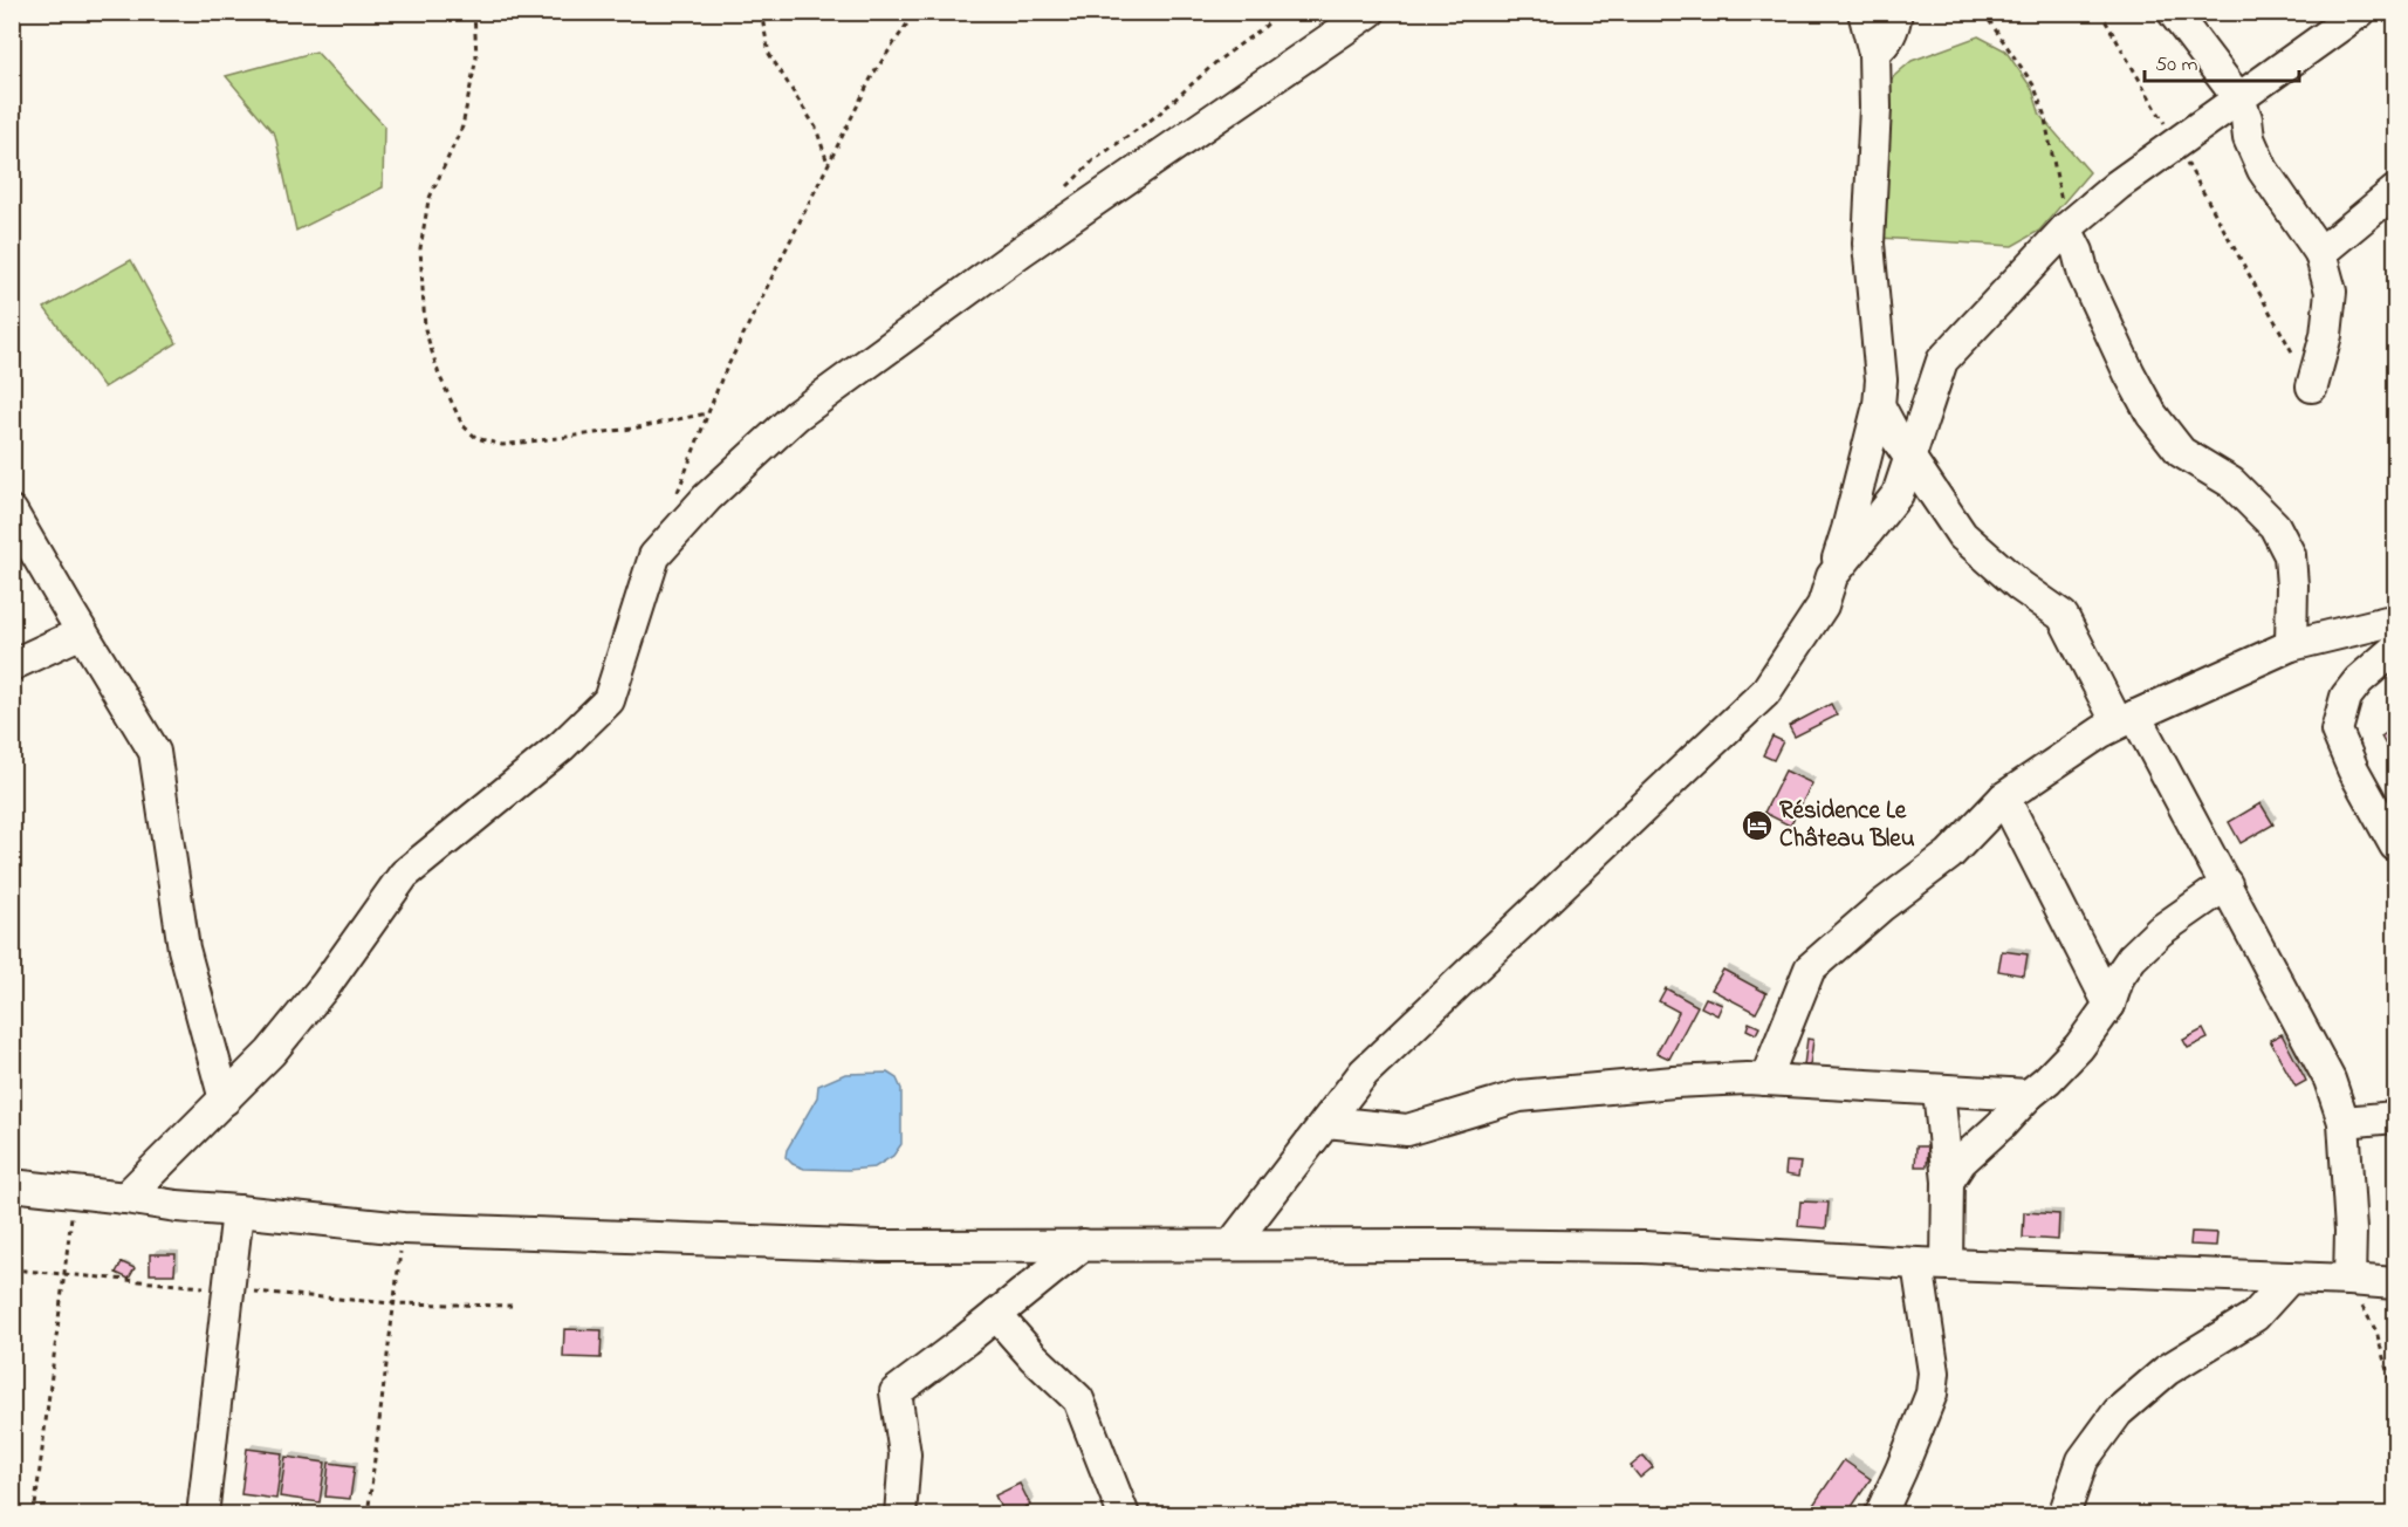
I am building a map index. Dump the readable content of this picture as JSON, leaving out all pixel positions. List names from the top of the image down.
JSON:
{
  "places": {
    "hotel": ["Résidence Le Château Bleu"]
  },
  "scale_bar": "50 m"
}
